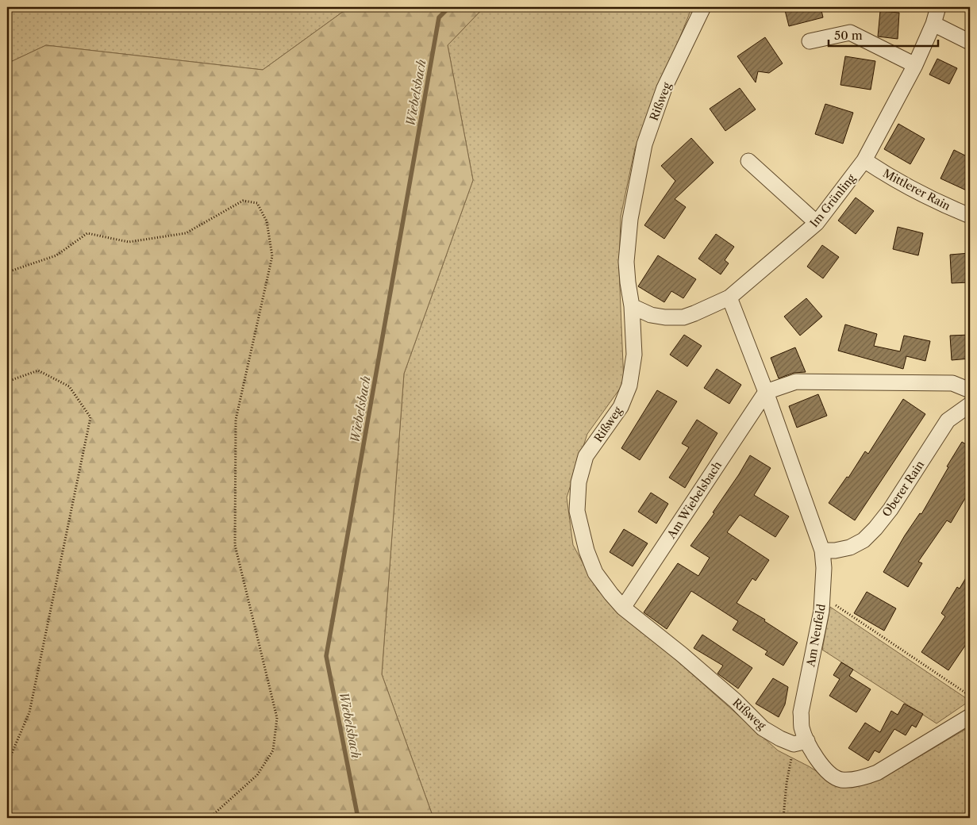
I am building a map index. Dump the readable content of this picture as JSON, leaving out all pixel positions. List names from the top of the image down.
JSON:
{
  "streets": {
    "street": [
      "Rißweg",
      "Mittlerer Rain",
      "Im Grünling",
      "Oberer Rain",
      "Am Wiebelsbach",
      "Am Neufeld"
    ]
  },
  "crossings": [
    ["Rißweg", "Im Grünling"],
    ["Rißweg", "Am Wiebelsbach"],
    ["Rißweg", "Am Neufeld"],
    ["Mittlerer Rain", "Im Grünling"],
    ["Im Grünling", "Am Neufeld"],
    ["Oberer Rain", "Am Neufeld"],
    ["Am Wiebelsbach", "Am Neufeld"]
  ],
  "water": ["Wiebelsbach"],
  "scale_bar": "50 m"
}
